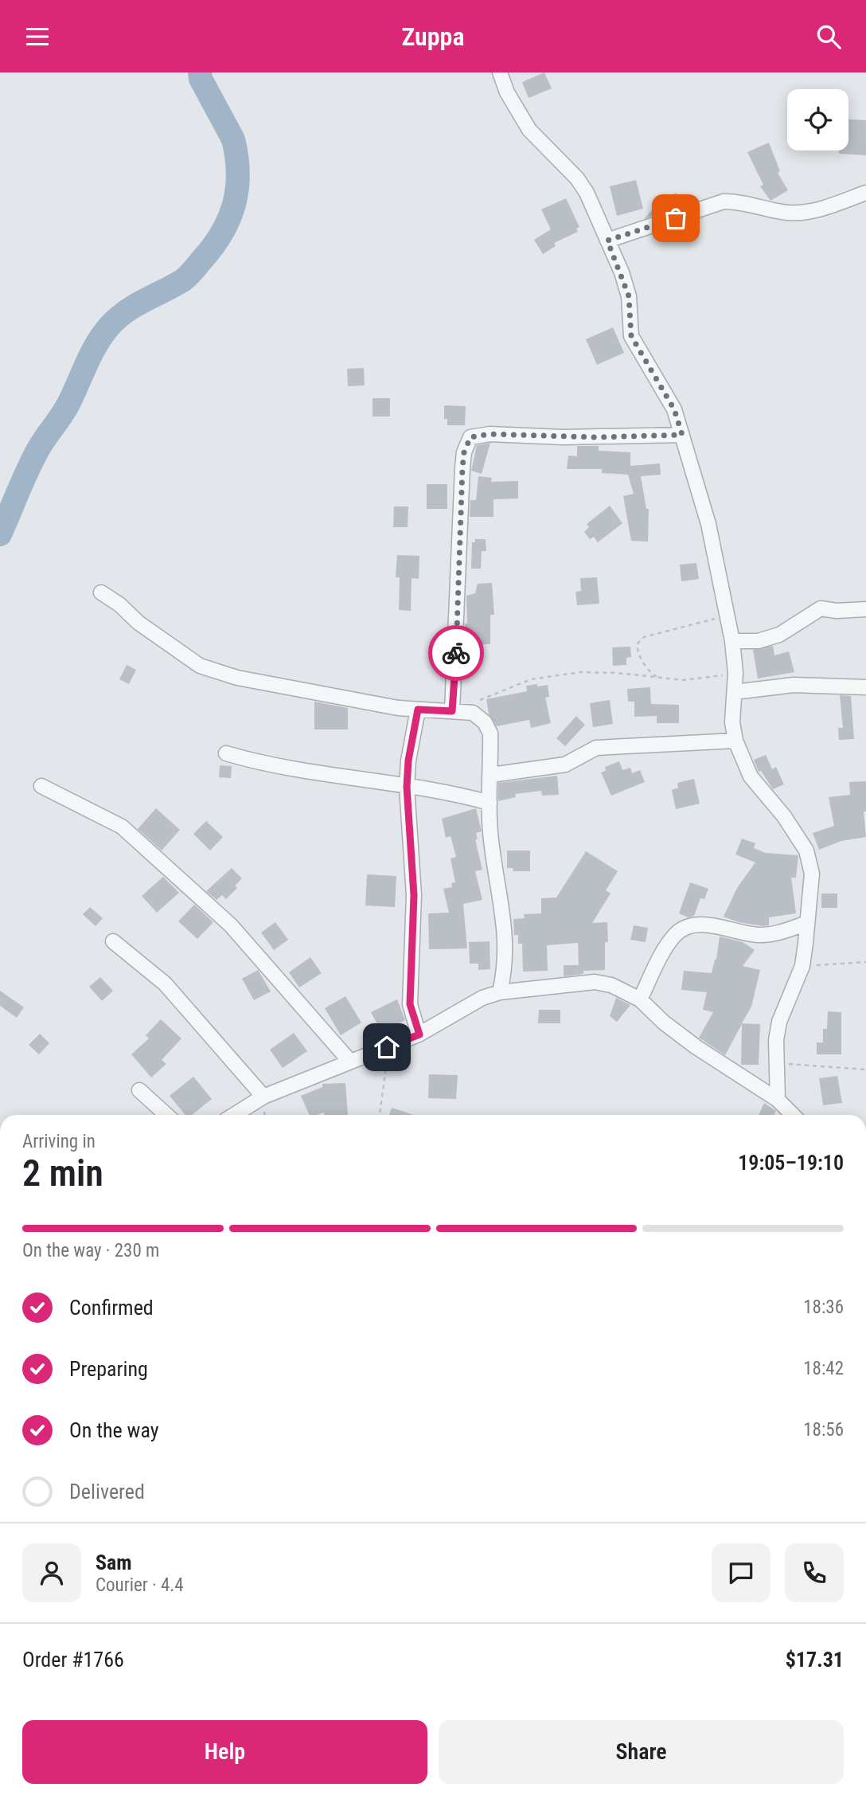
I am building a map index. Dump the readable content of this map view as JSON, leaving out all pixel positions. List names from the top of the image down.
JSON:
{
  "page": {
    "header": "Zuppa",
    "heading": ["2 min", "Arriving in", "19:05–19:10"],
    "panel": [
      "Sam",
      "Courier · 4.4",
      "Order #1766",
      "$17.31"
    ],
    "bar": "On the way · 230 m",
    "list": [
      ["Confirmed", "18:36"],
      ["Preparing", "18:42"],
      ["On the way", "18:56"],
      "Delivered"
    ],
    "buttons": ["Help", "Share"]
  }
}
